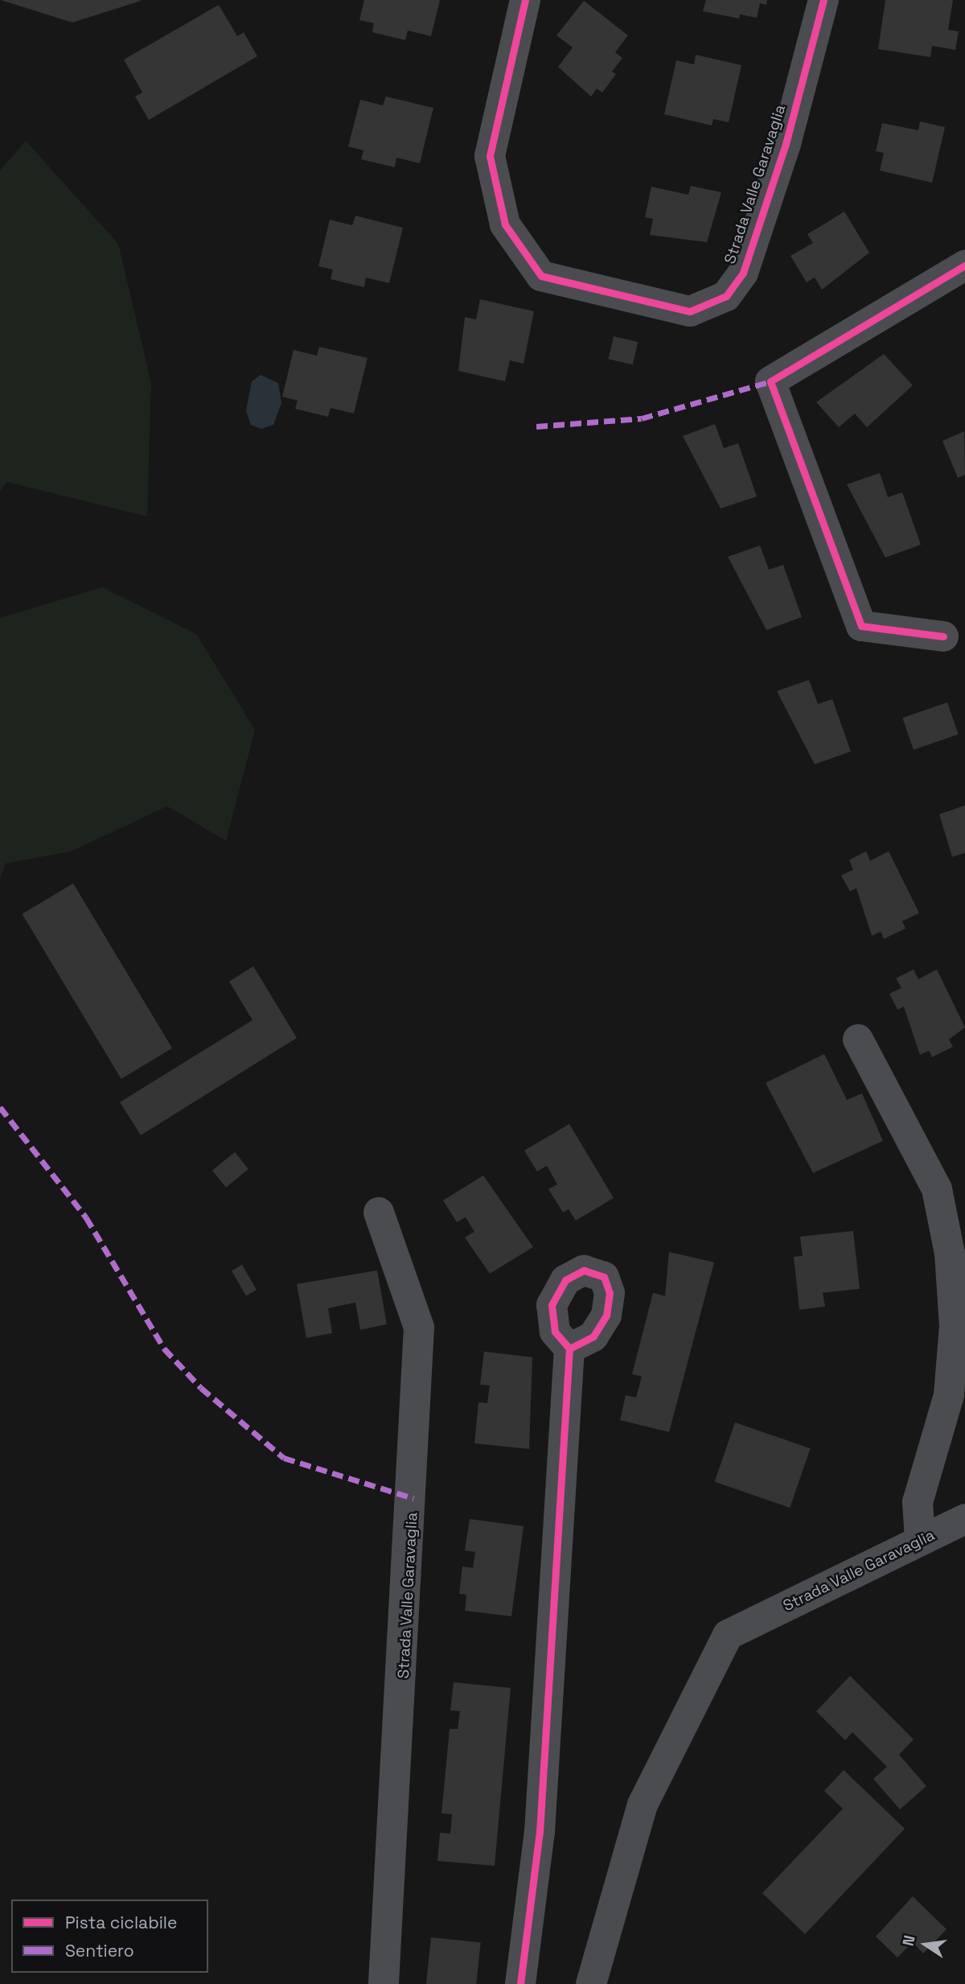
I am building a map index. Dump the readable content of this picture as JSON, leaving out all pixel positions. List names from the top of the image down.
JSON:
{
  "streets": {
    "street": ["Strada Valle Garavaglia"]
  },
  "legend": ["Pista ciclabile", "Sentiero"],
  "north": "left"
}
